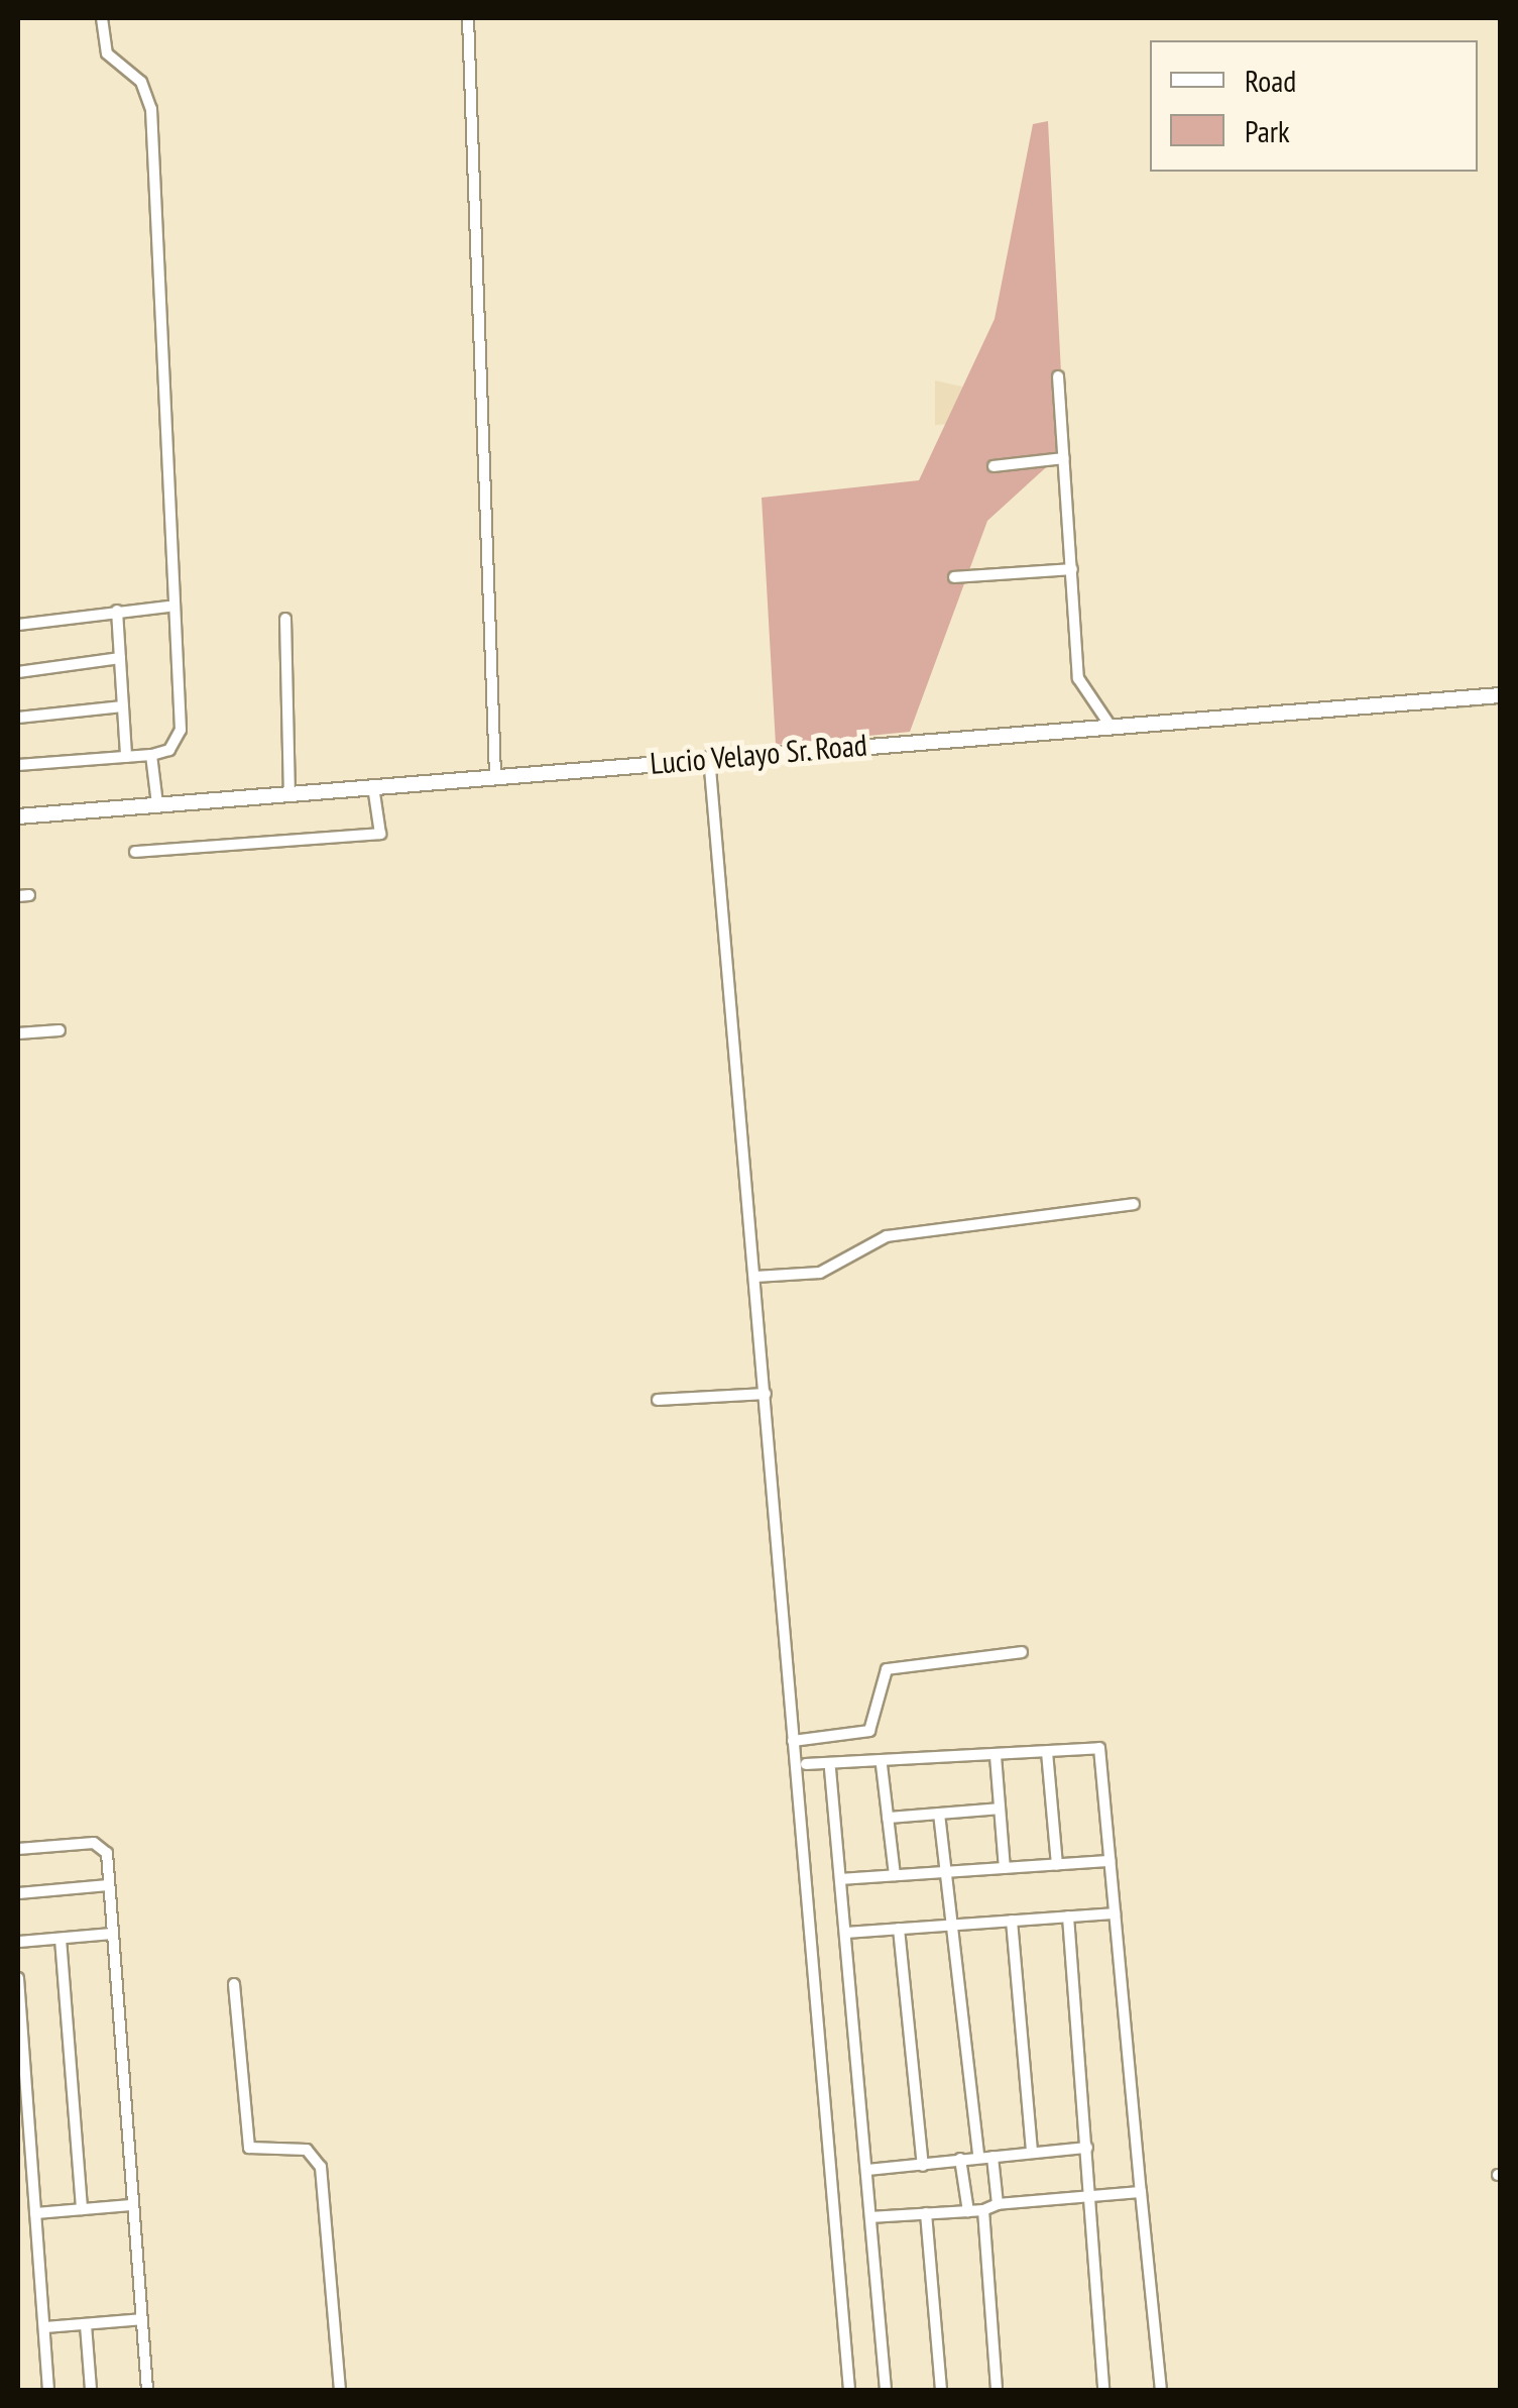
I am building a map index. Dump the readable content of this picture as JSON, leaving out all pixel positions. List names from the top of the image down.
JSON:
{
  "streets": {
    "main road": ["Lucio Velayo Sr. Road"]
  },
  "legend": ["Road", "Park"]
}
